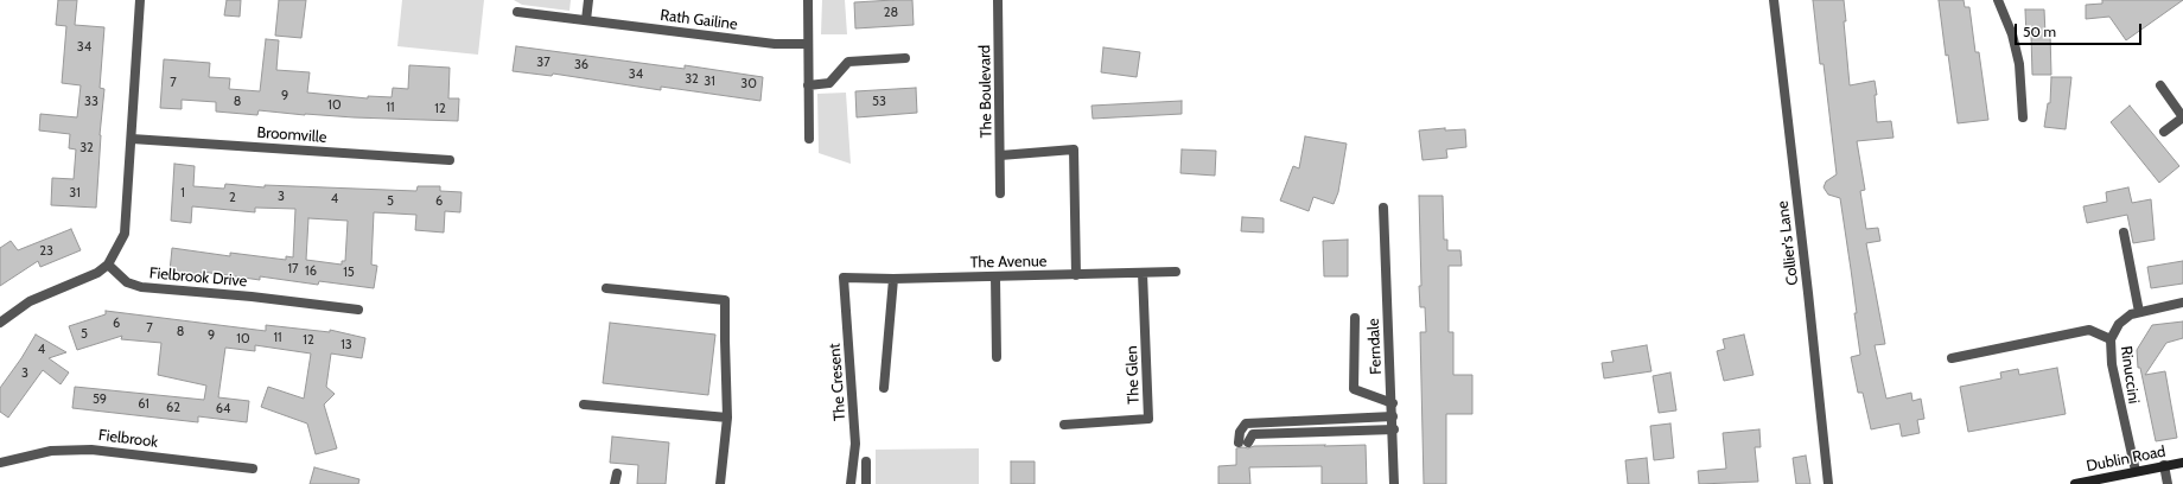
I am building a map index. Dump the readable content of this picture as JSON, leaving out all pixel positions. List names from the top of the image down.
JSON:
{
  "streets": {
    "main road": ["Dublin Road"],
    "street": [
      "Rath Gailine",
      "The Boulevard",
      "Broomville",
      "Collier's Lane",
      "The Avenue",
      "Fielbrook Drive",
      "Ferndale",
      "The Glen",
      "Rinuccini",
      "The Cresent",
      "Fielbrook"
    ]
  },
  "crossings": [
    ["The Boulevard", "The Avenue"],
    ["The Avenue", "The Glen"],
    ["The Avenue", "The Cresent"],
    ["Rinuccini", "Dublin Road"]
  ],
  "house_numbers": [
    "28",
    "34",
    "37",
    "36",
    "34",
    "32",
    "31",
    "7",
    "30",
    "9",
    "33",
    "8",
    "53",
    "10",
    "11",
    "12",
    "32",
    "31",
    "1",
    "3",
    "2",
    "4",
    "5",
    "6",
    "23",
    "17",
    "16",
    "15",
    "6",
    "7",
    "8",
    "5",
    "9",
    "11",
    "10",
    "12",
    "13",
    "4",
    "3",
    "59",
    "61",
    "62",
    "64"
  ],
  "scale_bar": "50 m"
}
